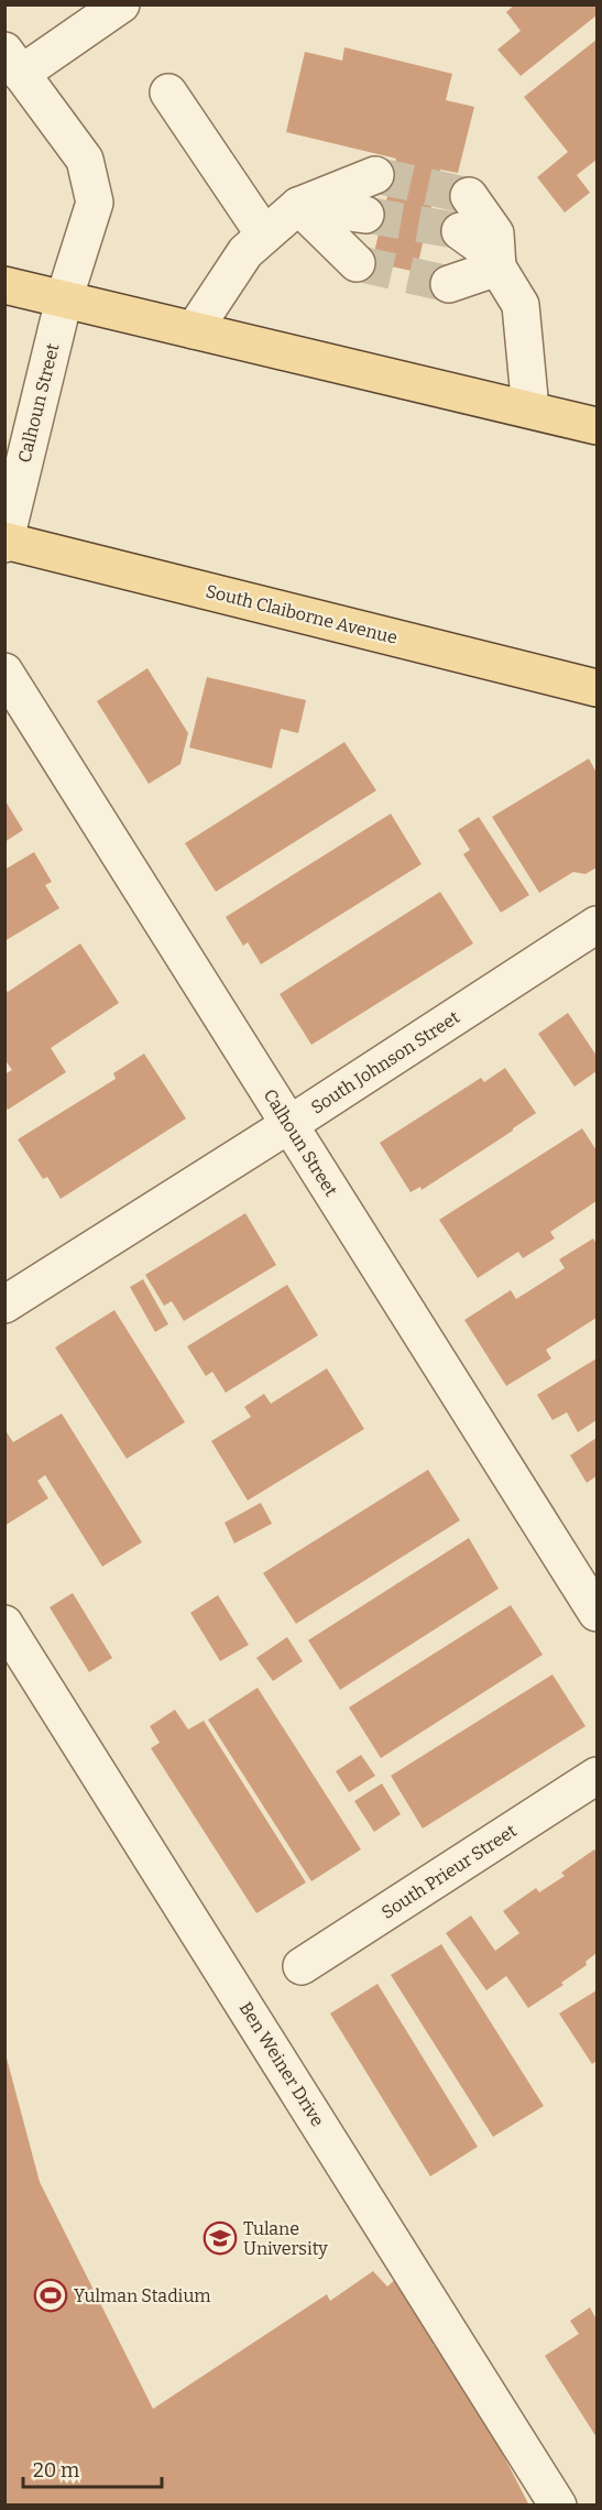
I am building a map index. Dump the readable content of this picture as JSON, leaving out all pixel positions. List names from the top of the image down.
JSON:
{
  "streets": {
    "main road": ["South Claiborne Avenue"],
    "street": [
      "Calhoun Street",
      "South Johnson Street",
      "South Prieur Street",
      "Ben Weiner Drive"
    ]
  },
  "crossings": [
    ["Calhoun Street", "South Claiborne Avenue"],
    ["Calhoun Street", "South Johnson Street"]
  ],
  "places": {
    "school or university": ["Tulane University"],
    "sports": ["Yulman Stadium"]
  },
  "scale_bar": "20 m"
}
